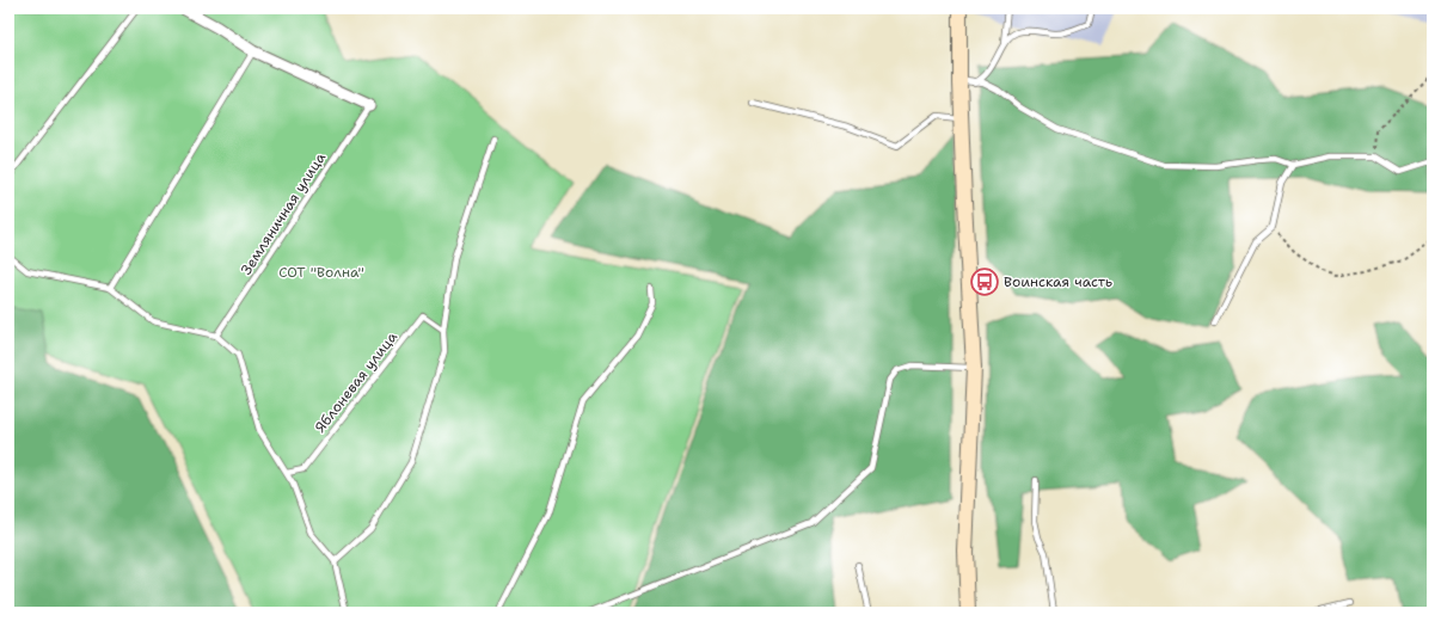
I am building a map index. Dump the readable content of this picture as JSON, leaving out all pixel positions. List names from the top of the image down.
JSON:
{
  "streets": {
    "lane": ["Земляничная улица", "Яблоневая улица"]
  },
  "parks": ["СОТ \"Волна\""],
  "places": {
    "bus stop": ["Воинская часть"]
  }
}
